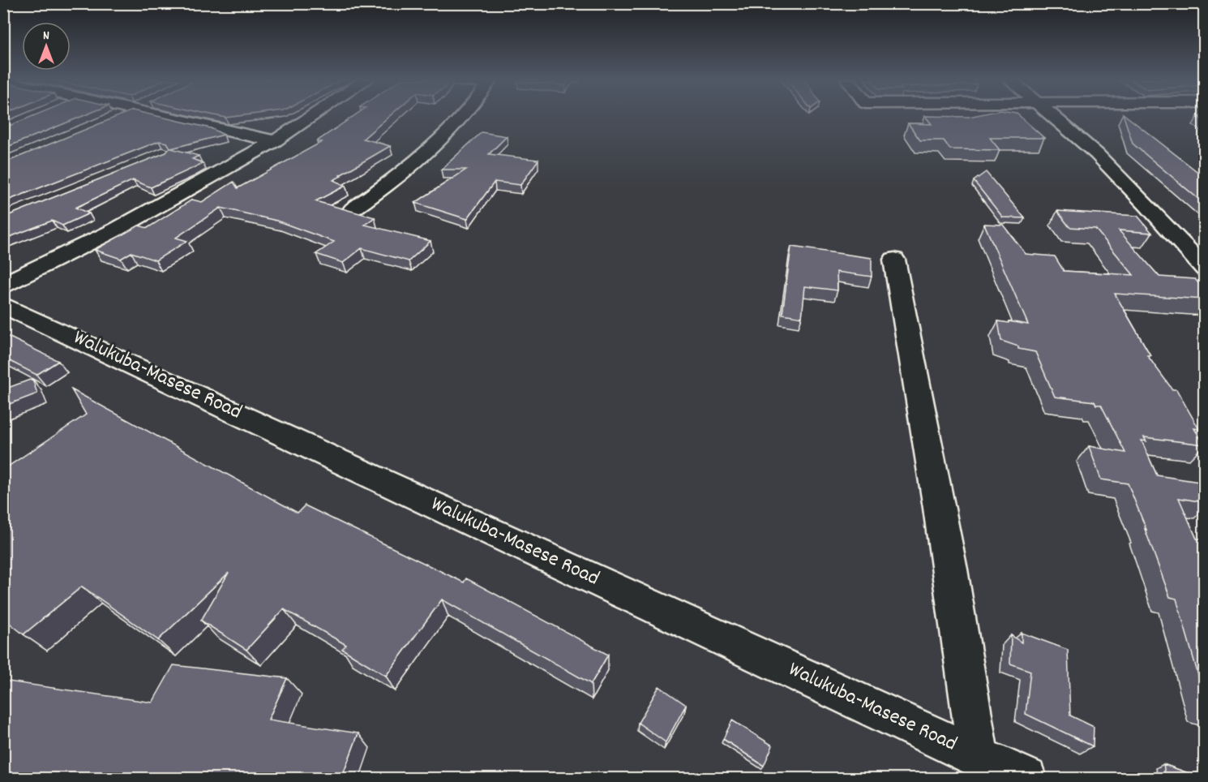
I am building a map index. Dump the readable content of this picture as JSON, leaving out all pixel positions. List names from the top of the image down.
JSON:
{
  "streets": {
    "street": ["Walukuba-Masese Road"]
  },
  "north": "top"
}
